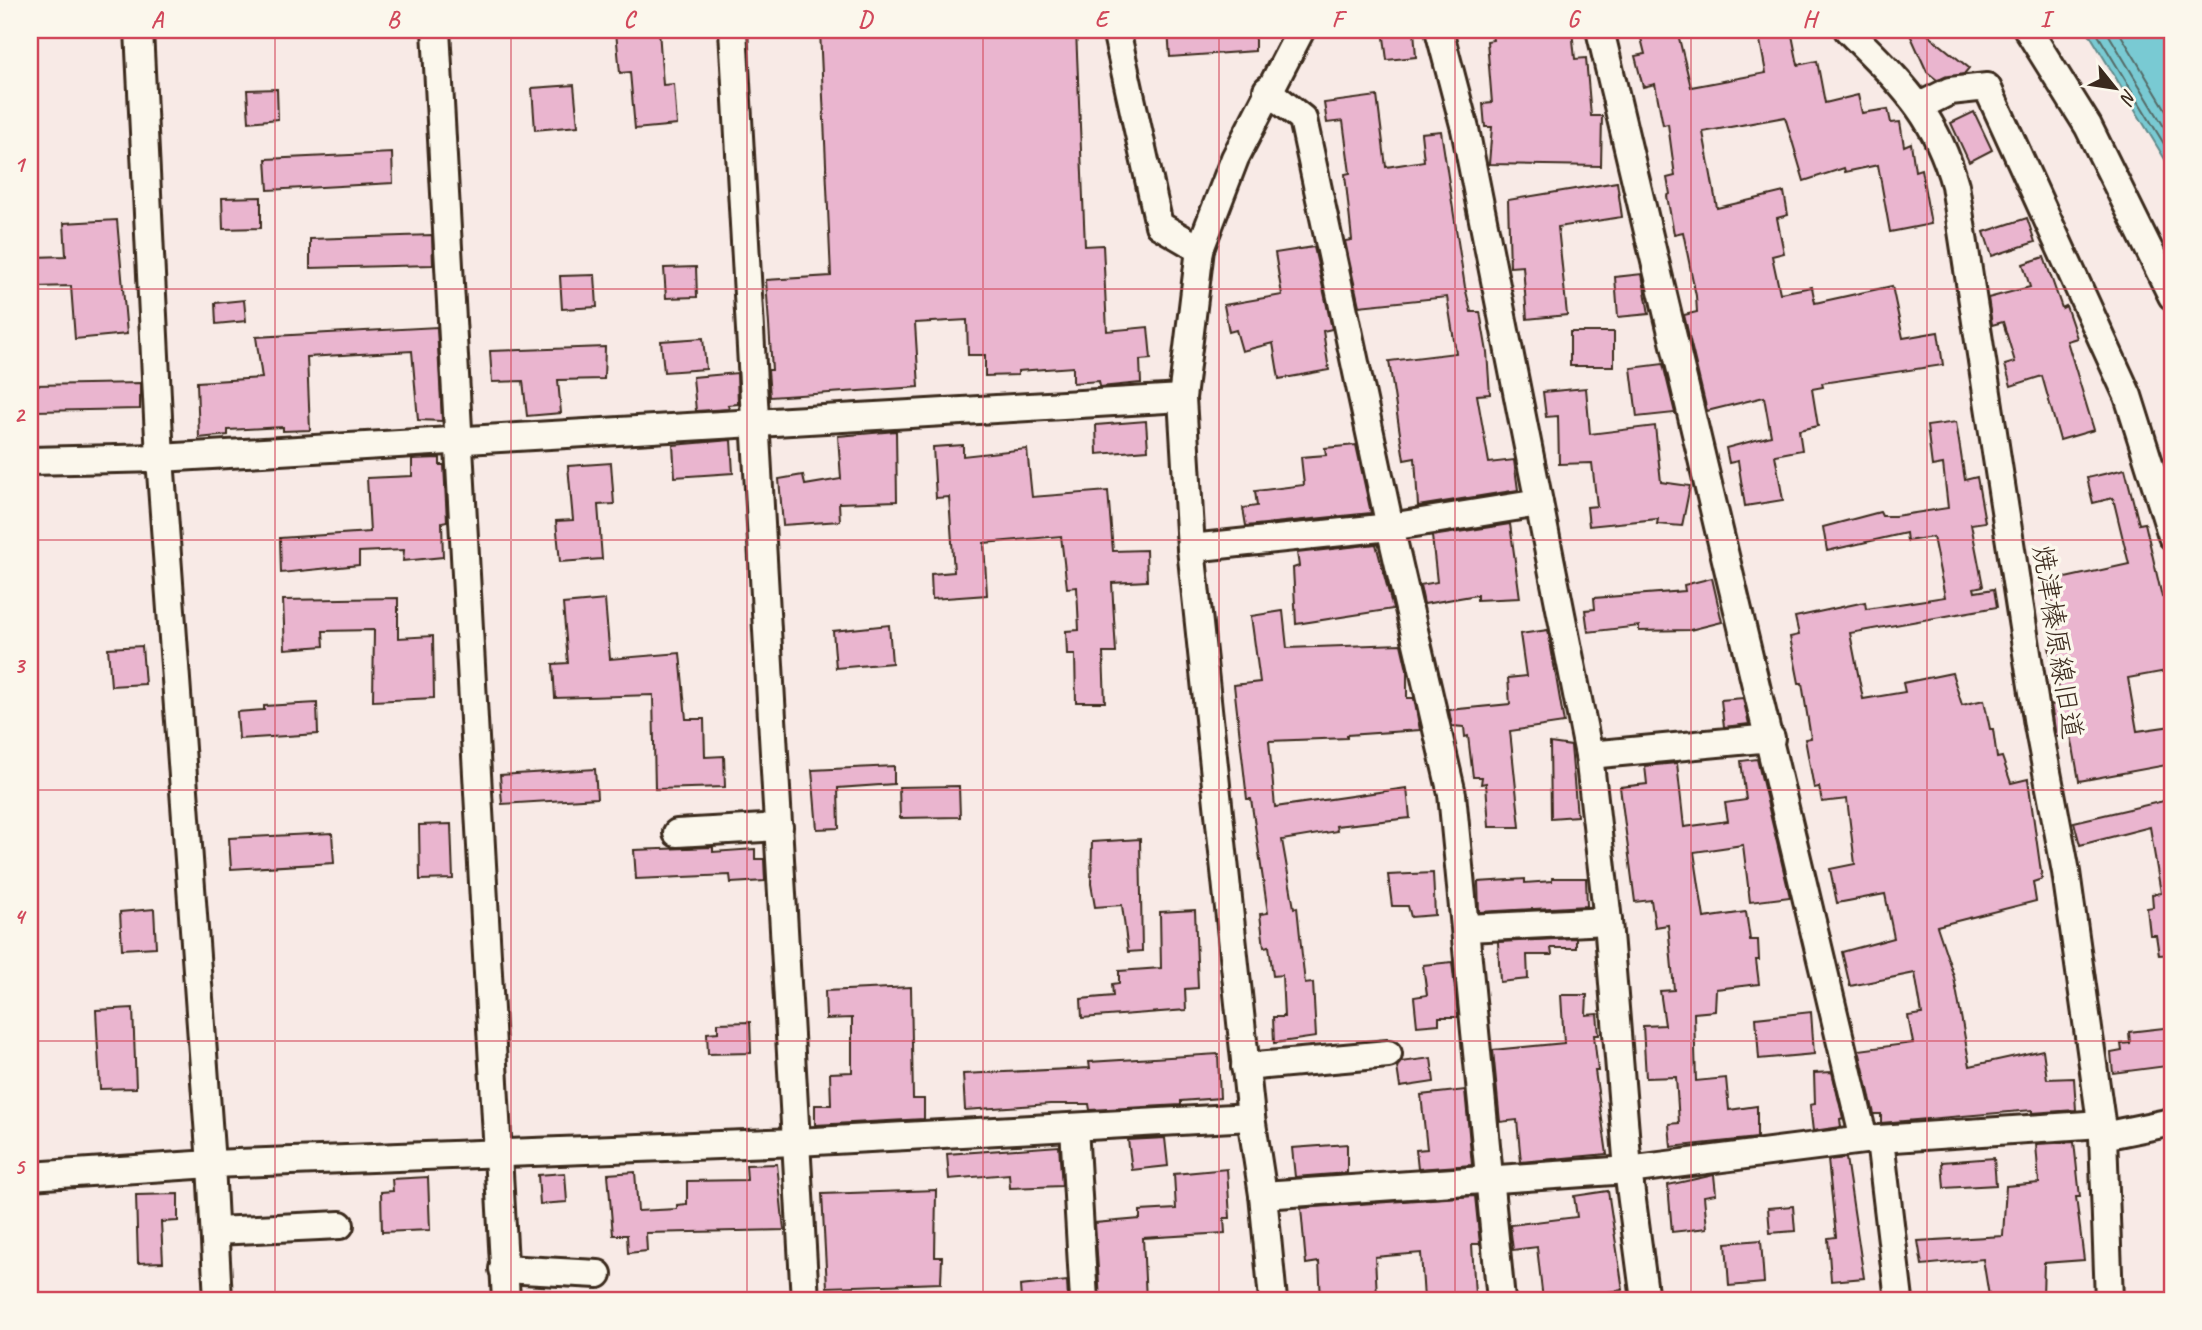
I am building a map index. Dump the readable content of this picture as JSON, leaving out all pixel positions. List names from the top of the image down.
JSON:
{
  "streets": {
    "street": ["焼津榛原線旧道"]
  },
  "north": "bottom right",
  "grid": {
    "columns": [
      "A",
      "B",
      "C",
      "D",
      "E",
      "F",
      "G",
      "H",
      "I"
    ],
    "rows": [
      "1",
      "2",
      "3",
      "4",
      "5"
    ]
  }
}
